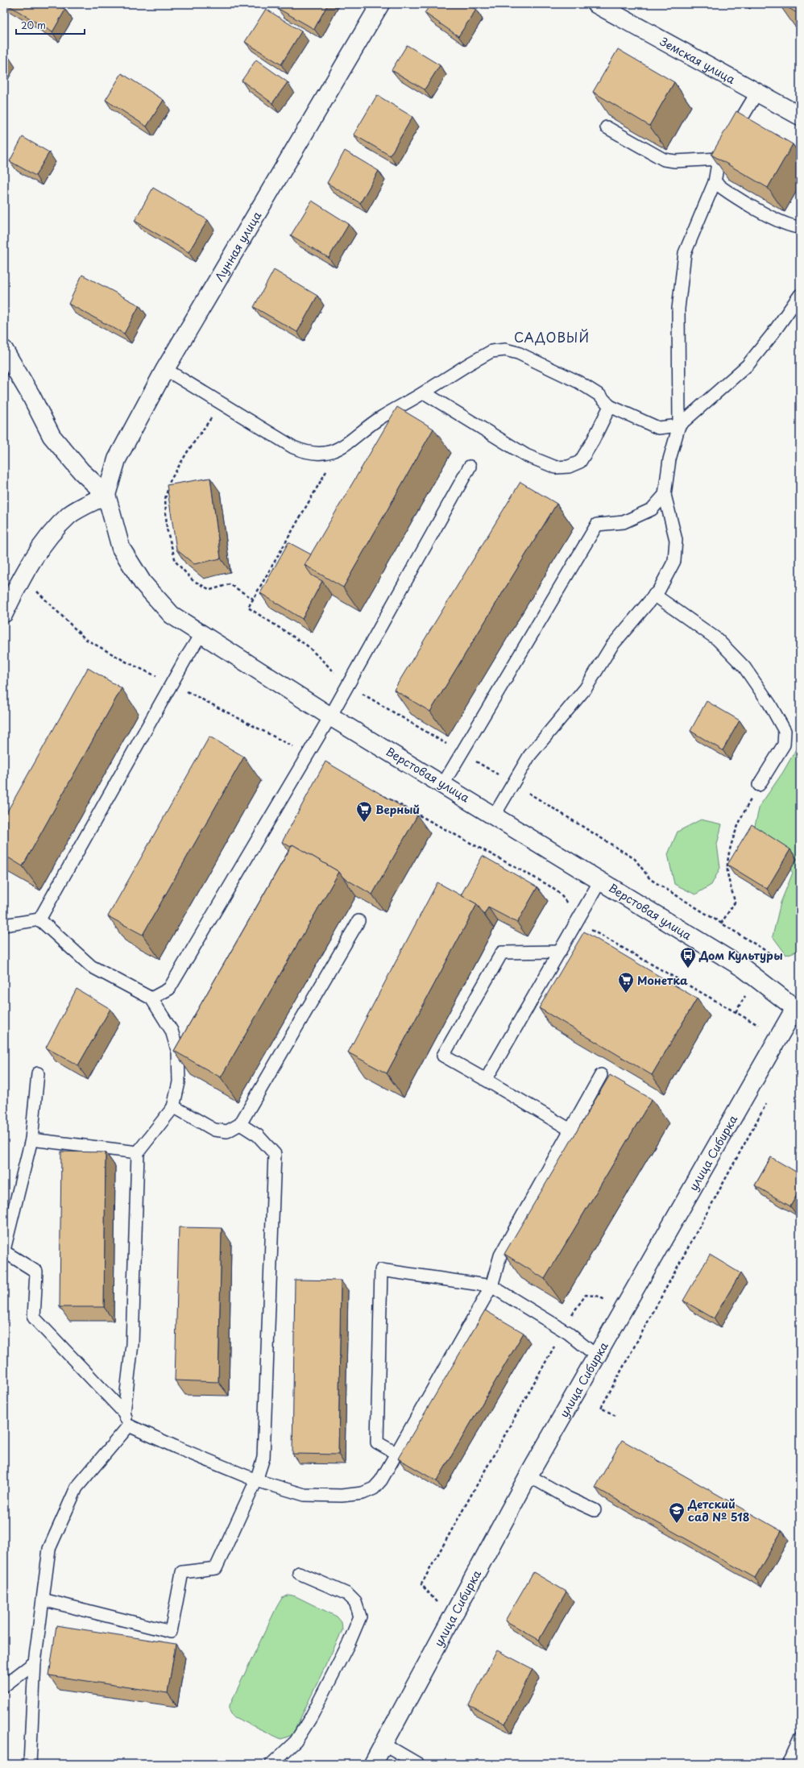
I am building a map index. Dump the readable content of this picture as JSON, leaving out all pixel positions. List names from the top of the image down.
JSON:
{
  "streets": {
    "street": [
      "Земская улица",
      "Лунная улица",
      "Верстовая улица",
      "улица Сибирка"
    ]
  },
  "crossings": [
    ["Лунная улица", "Верстовая улица"],
    ["Верстовая улица", "улица Сибирка"]
  ],
  "districts": ["САДОВЫЙ"],
  "places": {
    "supermarket": ["Верный", "Монетка"],
    "bus stop": ["Дом Культуры"],
    "school or university": ["Детский сад № 518"]
  },
  "scale_bar": "20 m"
}
